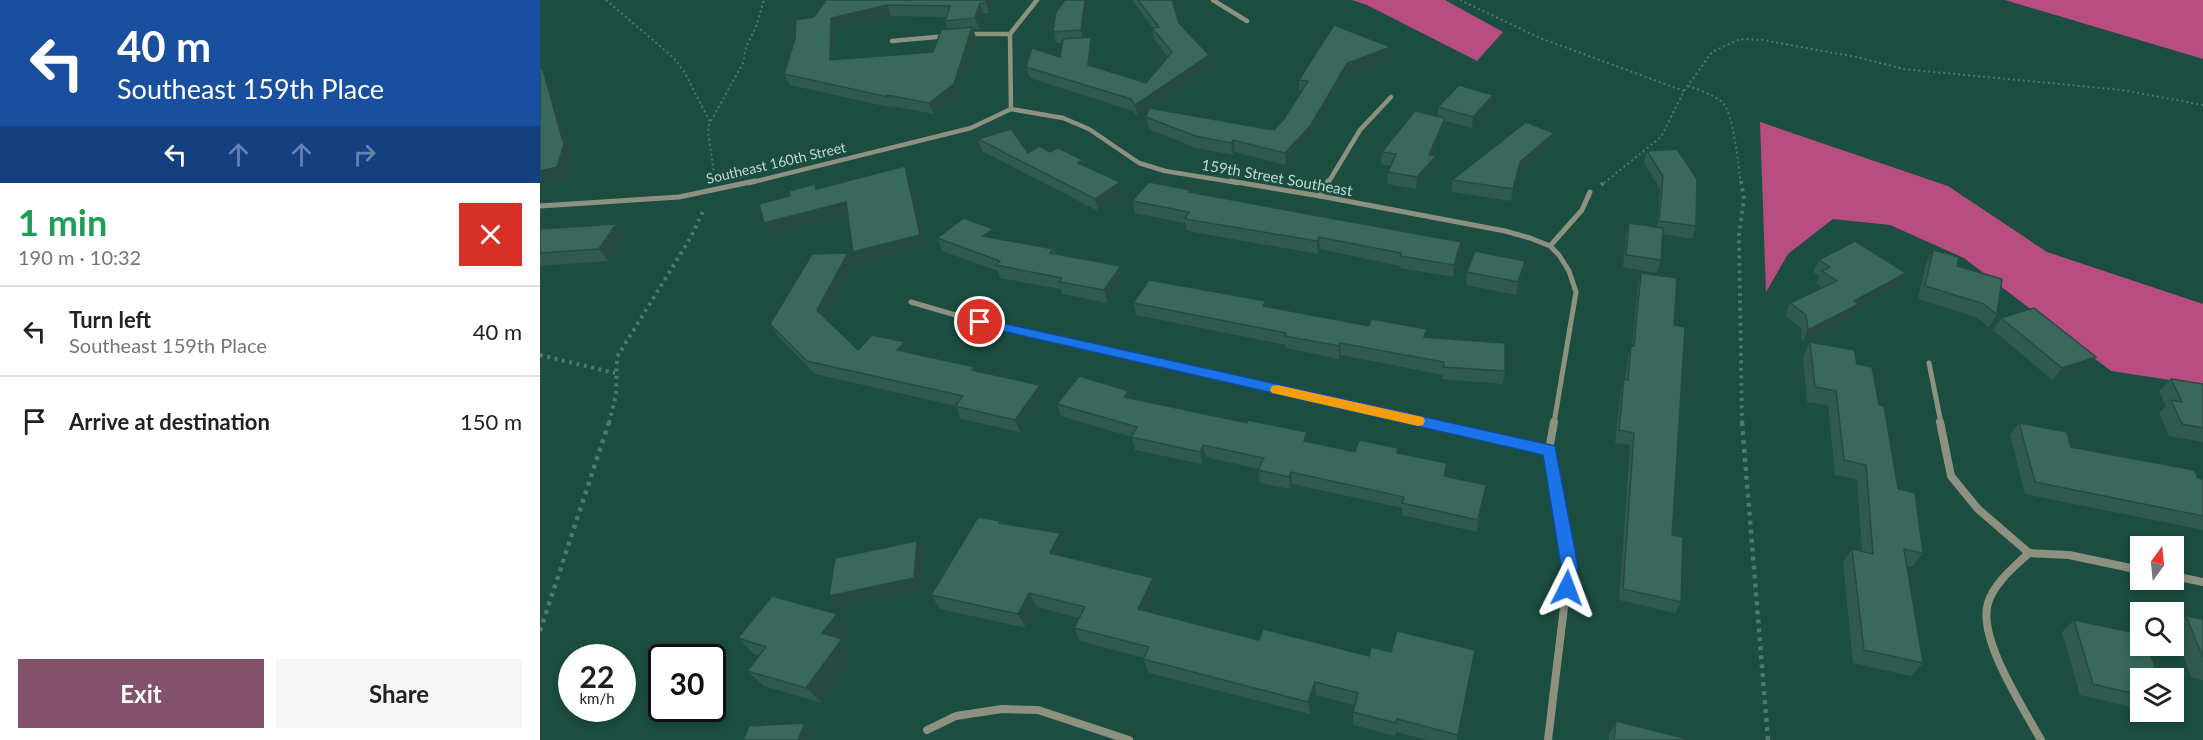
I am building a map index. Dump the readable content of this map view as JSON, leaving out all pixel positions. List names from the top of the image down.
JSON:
{
  "streets": {
    "street": ["Southeast 160th Street", "159th Street Southeast"]
  },
  "crossings": [
    ["Southeast 160th Street", "159th Street Southeast"]
  ],
  "north": "top",
  "page": {
    "turn": ["40 m", "Southeast 159th Place"],
    "heading": ["1 min", "190 m · 10:32"],
    "list": [
      {
        "name": "Turn left",
        "note": "Southeast 159th Place",
        "value": "40 m"
      },
      {
        "name": "Arrive at destination",
        "value": "150 m"
      }
    ],
    "speed": "22 km/h",
    "limit": "30",
    "buttons": ["Exit", "Share"]
  }
}
